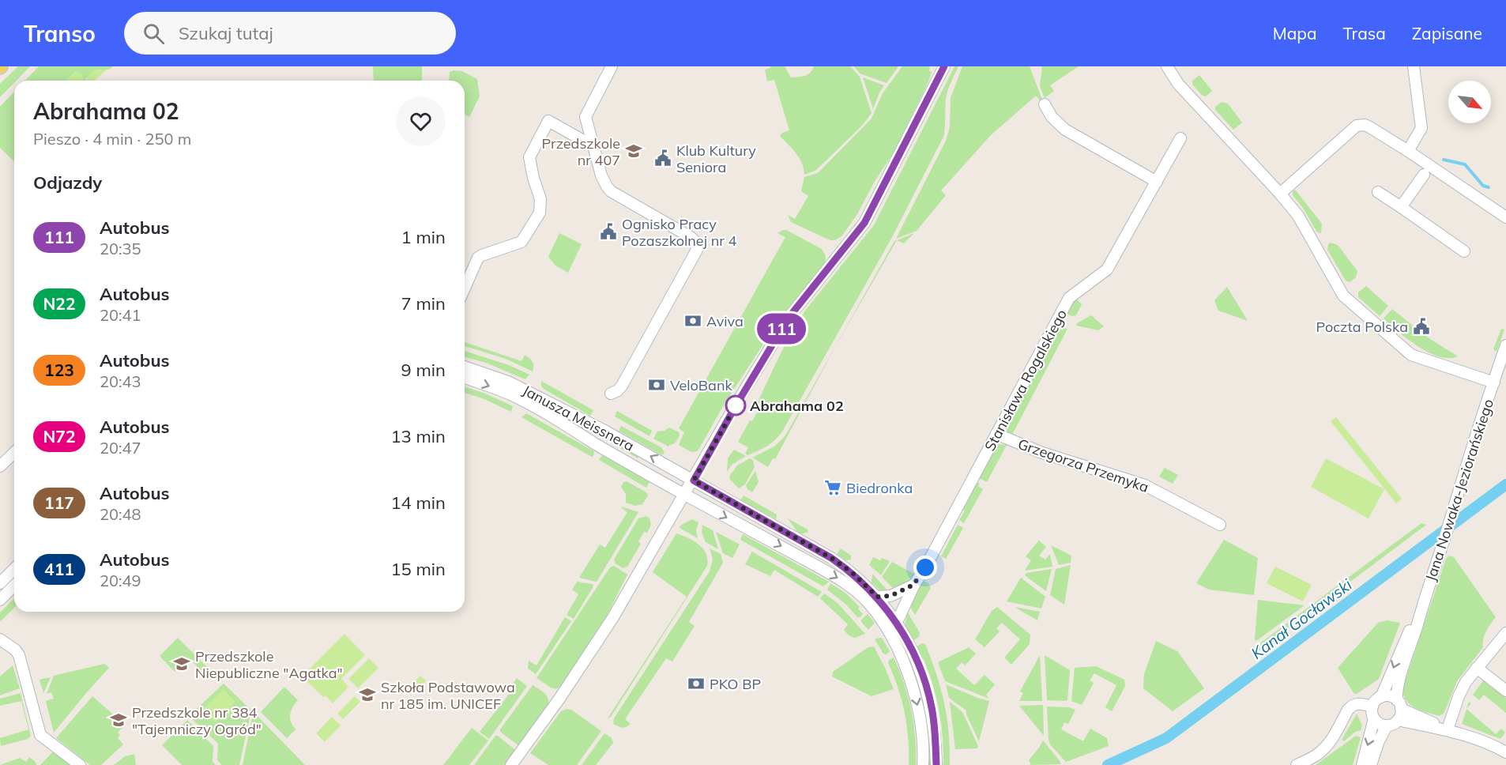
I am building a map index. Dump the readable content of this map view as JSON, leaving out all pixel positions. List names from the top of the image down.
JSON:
{
  "streets": {
    "street": [
      "Stanisława Rogalskiego",
      "Janusza Meissnera",
      "Grzegorza Przemyka",
      "Jana Nowaka-Jeziorańskiego"
    ]
  },
  "crossings": [
    ["Stanisława Rogalskiego", "Janusza Meissnera"],
    ["Stanisława Rogalskiego", "Grzegorza Przemyka"]
  ],
  "water": ["Kanał Gocławski"],
  "places": {
    "school or university": [
      "Przedszkole nr 407",
      "Przedszkole Niepubliczne \"Agatka\"",
      "Szkoła Podstawowa nr 185 im. UNICEF",
      "Przedszkole nr 384 \"Tajemniczy Ogród\""
    ],
    "public building": ["Klub Kultury Seniora", "Ognisko Pracy Pozaszkolnej nr 4", "Poczta Polska"],
    "bank": ["Aviva", "VeloBank", "PKO BP"],
    "other": ["Abrahama 02"],
    "supermarket": ["Biedronka"]
  },
  "lines": ["bus line 111"],
  "north": "bottom right",
  "page": {
    "header": "Transo",
    "search": "Szukaj tutaj",
    "nav": ["Mapa", "Trasa", "Zapisane"],
    "on_map": "111",
    "heading": [
      ["Abrahama 02", "Pieszo · 4 min · 250 m"],
      "Odjazdy"
    ],
    "list": [
      {
        "mark": "111",
        "name": "Autobus",
        "note": "20:35",
        "value": "1 min"
      },
      {
        "mark": "N22",
        "name": "Autobus",
        "note": "20:41",
        "value": "7 min"
      },
      {
        "mark": "123",
        "name": "Autobus",
        "note": "20:43",
        "value": "9 min"
      },
      {
        "mark": "N72",
        "name": "Autobus",
        "note": "20:47",
        "value": "13 min"
      },
      {
        "mark": "117",
        "name": "Autobus",
        "note": "20:48",
        "value": "14 min"
      },
      {
        "mark": "411",
        "name": "Autobus",
        "note": "20:49",
        "value": "15 min"
      }
    ]
  }
}
